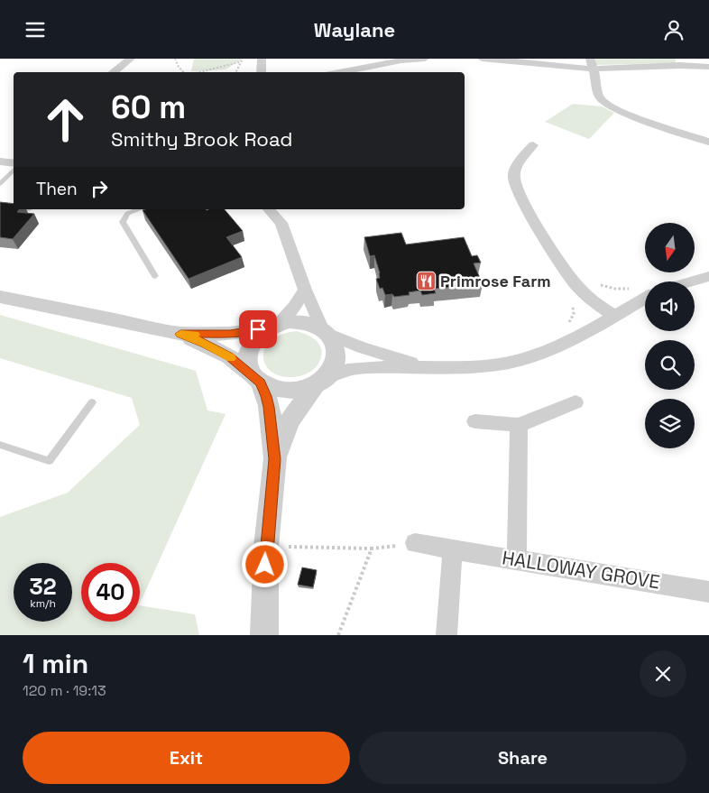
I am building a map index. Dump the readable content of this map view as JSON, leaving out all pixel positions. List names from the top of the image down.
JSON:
{
  "streets": {
    "street": ["HALLOWAY GROVE"]
  },
  "places": {
    "restaurant": ["Primrose Farm"]
  },
  "north": "bottom",
  "page": {
    "header": "Waylane",
    "turn": ["60 m", "Smithy Brook Road"],
    "then": "Then",
    "speed": "32 km/h",
    "limit": "40",
    "heading": ["1 min", "120 m · 19:13"],
    "buttons": ["Exit", "Share"]
  }
}
